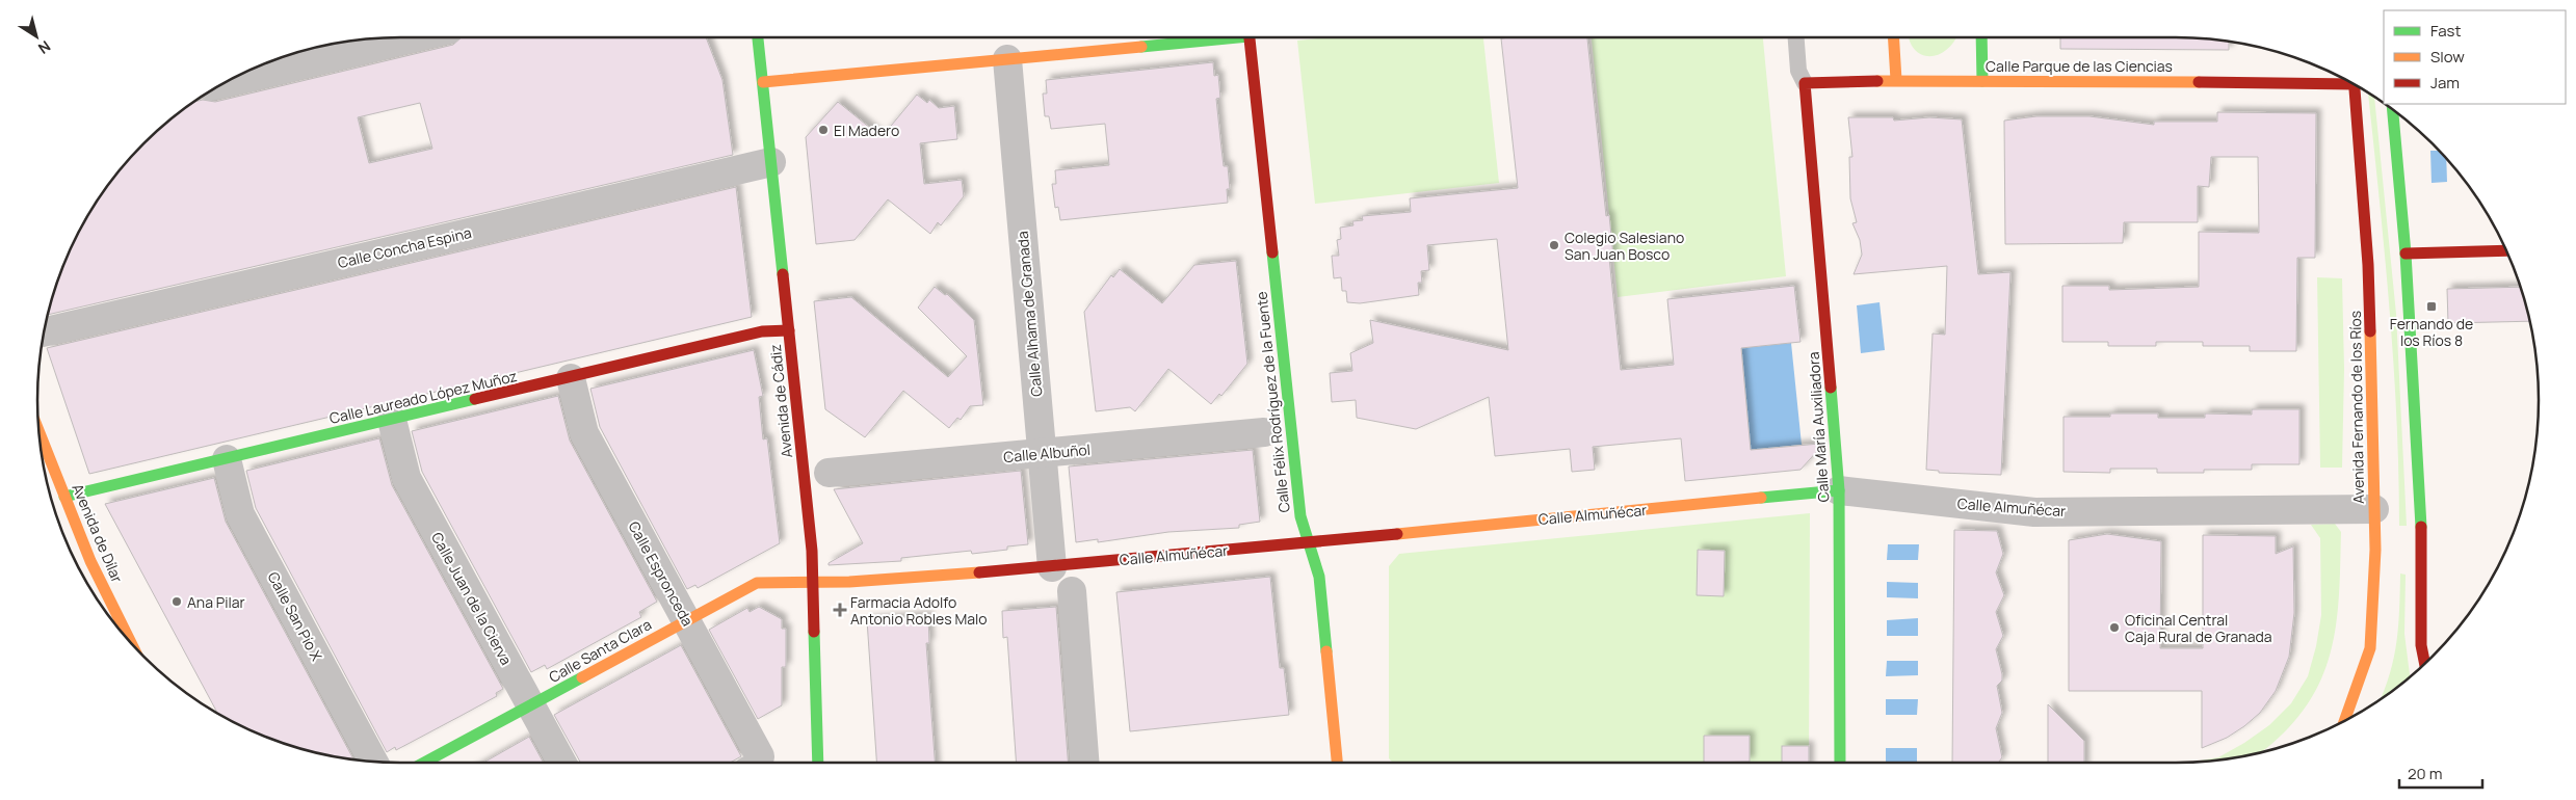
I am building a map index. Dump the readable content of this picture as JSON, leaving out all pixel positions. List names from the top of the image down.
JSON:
{
  "streets": {
    "street": [
      "Calle Parque de las Ciencias",
      "Calle Concha Espina",
      "Calle Alhama de Granada",
      "Calle Laureado López Muñoz",
      "Avenida de Cádiz",
      "Calle Félix Rodríguez de la Fuente",
      "Avenida Fernando de los Ríos",
      "Calle María Auxiliadora",
      "Calle Albuñol",
      "Calle Almuñécar",
      "Avenida de Dílar",
      "Calle Espronceda",
      "Calle Juan de la Cierva",
      "Calle San Pío X",
      "Calle Santa Clara"
    ]
  },
  "crossings": [
    ["Calle Parque de las Ciencias", "Calle María Auxiliadora"],
    ["Calle Concha Espina", "Avenida de Cádiz"],
    ["Calle Alhama de Granada", "Calle Albuñol"],
    ["Calle Alhama de Granada", "Calle Almuñécar"],
    ["Calle Laureado López Muñoz", "Avenida de Cádiz"],
    ["Calle Laureado López Muñoz", "Avenida de Dílar"],
    ["Calle Laureado López Muñoz", "Calle Espronceda"],
    ["Calle Laureado López Muñoz", "Calle Juan de la Cierva"],
    ["Calle Laureado López Muñoz", "Calle San Pío X"],
    ["Avenida de Cádiz", "Calle Almuñécar"],
    ["Avenida de Cádiz", "Calle Santa Clara"],
    ["Calle Félix Rodríguez de la Fuente", "Calle Almuñécar"],
    ["Avenida Fernando de los Ríos", "Calle Almuñécar"],
    ["Calle María Auxiliadora", "Calle Almuñécar"],
    ["Calle Almuñécar", "Calle Santa Clara"],
    ["Calle Espronceda", "Calle Santa Clara"],
    ["Calle Juan de la Cierva", "Calle Santa Clara"]
  ],
  "places": {
    "other": [
      "El Madero",
      "Colegio Salesiano San Juan Bosco",
      "Ana Pilar",
      "Oficinal Central Caja Rural de Granada"
    ],
    "transit": ["Fernando de los Ríos 8"],
    "health": ["Farmacia Adolfo Antonio Robles Malo"]
  },
  "legend": ["Fast", "Slow", "Jam"],
  "scale_bar": "20 m",
  "north": "bottom right"
}
